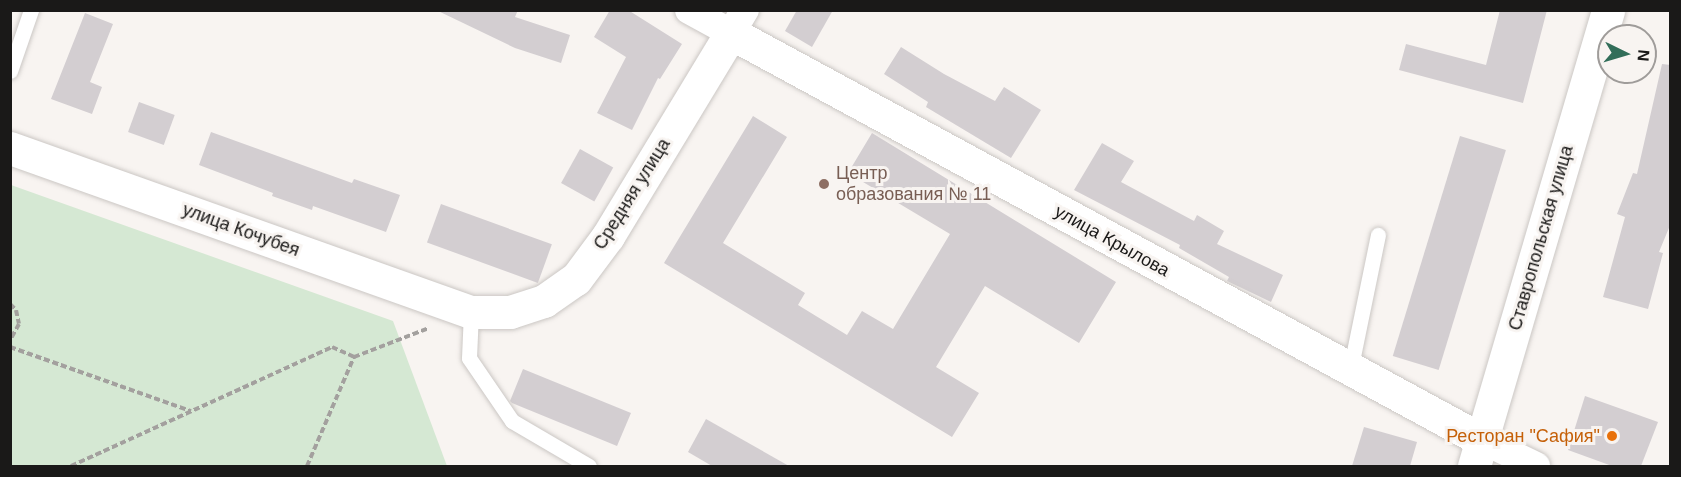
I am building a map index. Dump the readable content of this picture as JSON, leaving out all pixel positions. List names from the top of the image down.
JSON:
{
  "streets": {
    "main road": [
      "Средняя улица",
      "улица Кочубея",
      "Ставропольская улица",
      "улица Крылова"
    ]
  },
  "crossings": [
    ["Средняя улица", "улица Кочубея"],
    ["Средняя улица", "улица Крылова"],
    ["Ставропольская улица", "улица Крылова"]
  ],
  "places": ["Центр образования № 11", "Ресторан \"Сафия\""],
  "north": "right"
}
